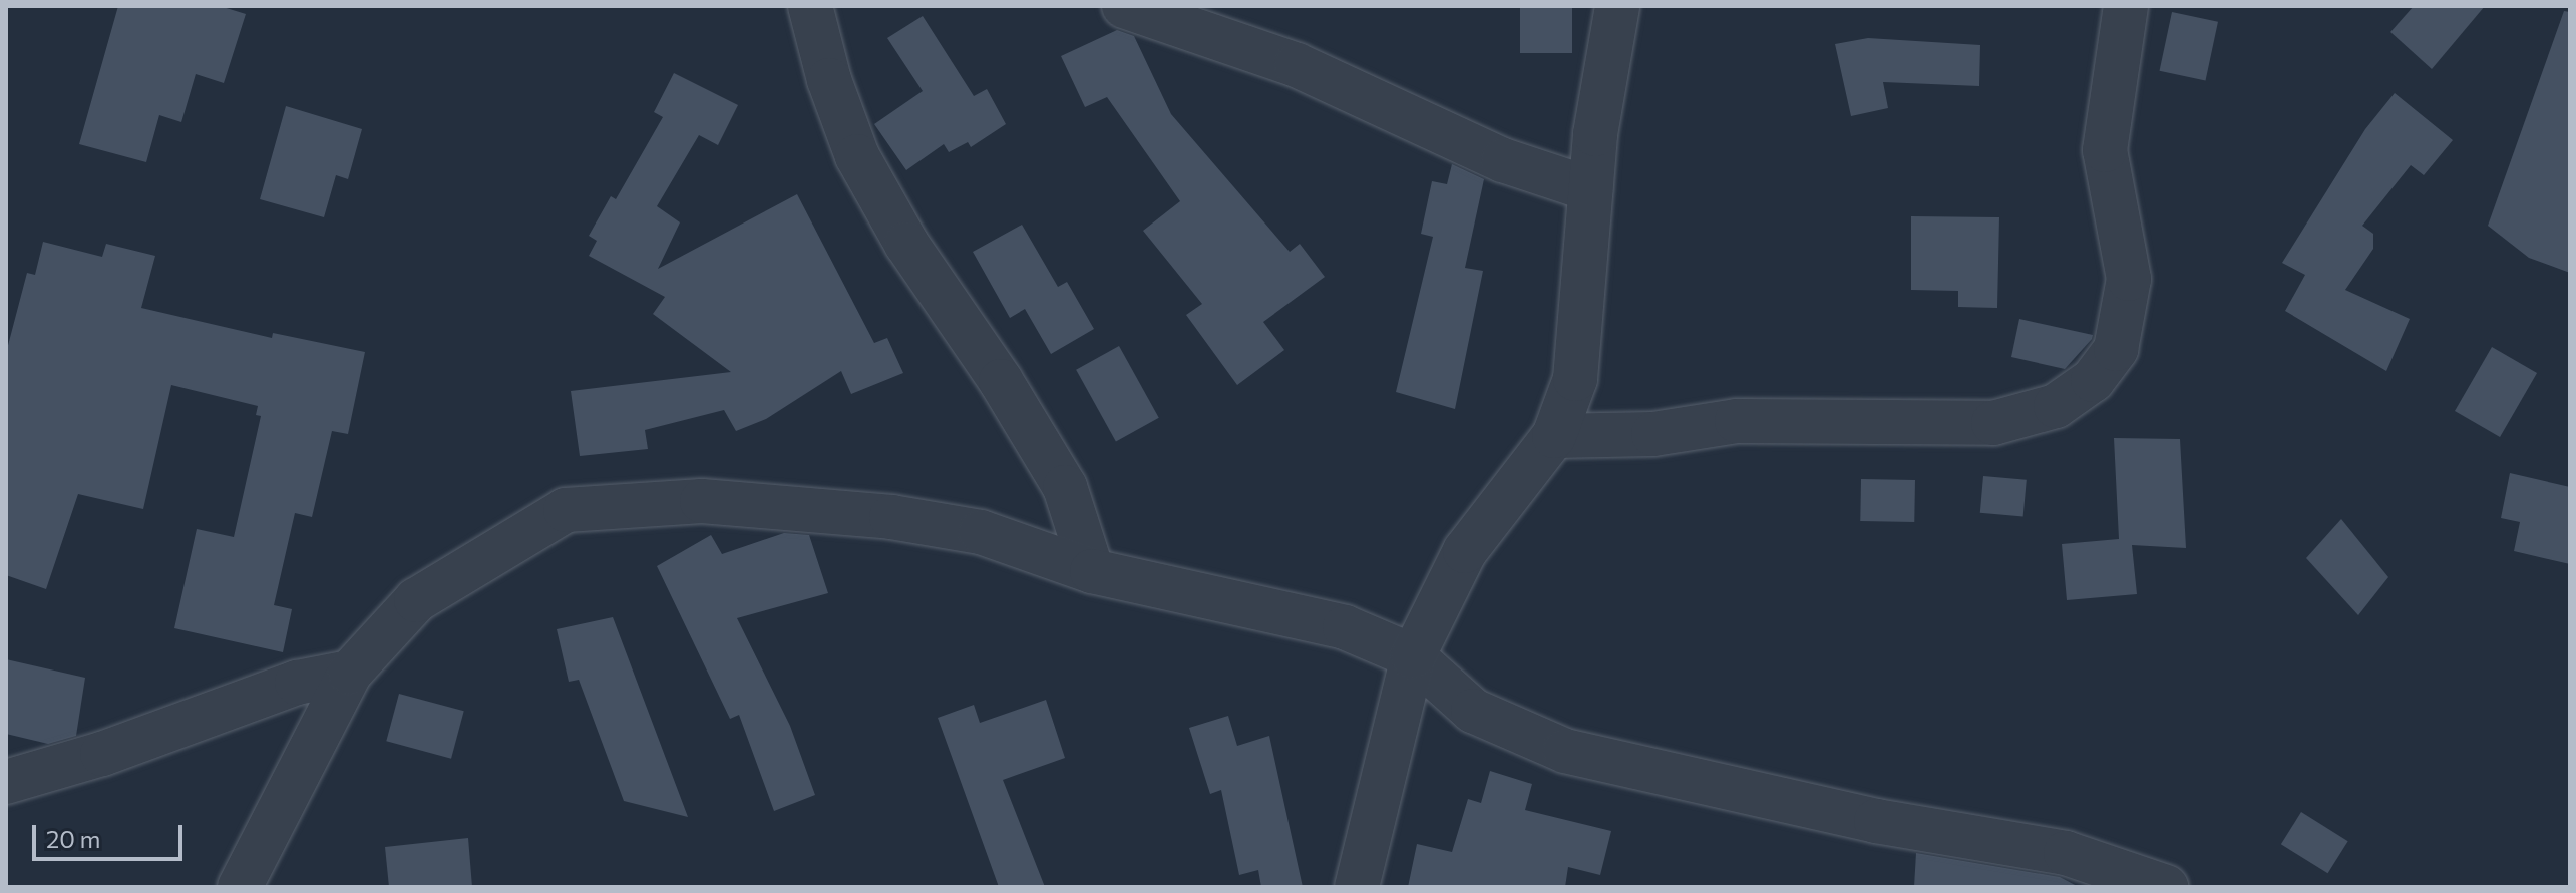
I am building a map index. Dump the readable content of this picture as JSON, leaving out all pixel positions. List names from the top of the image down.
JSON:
{
  "scale_bar": "20 m"
}
